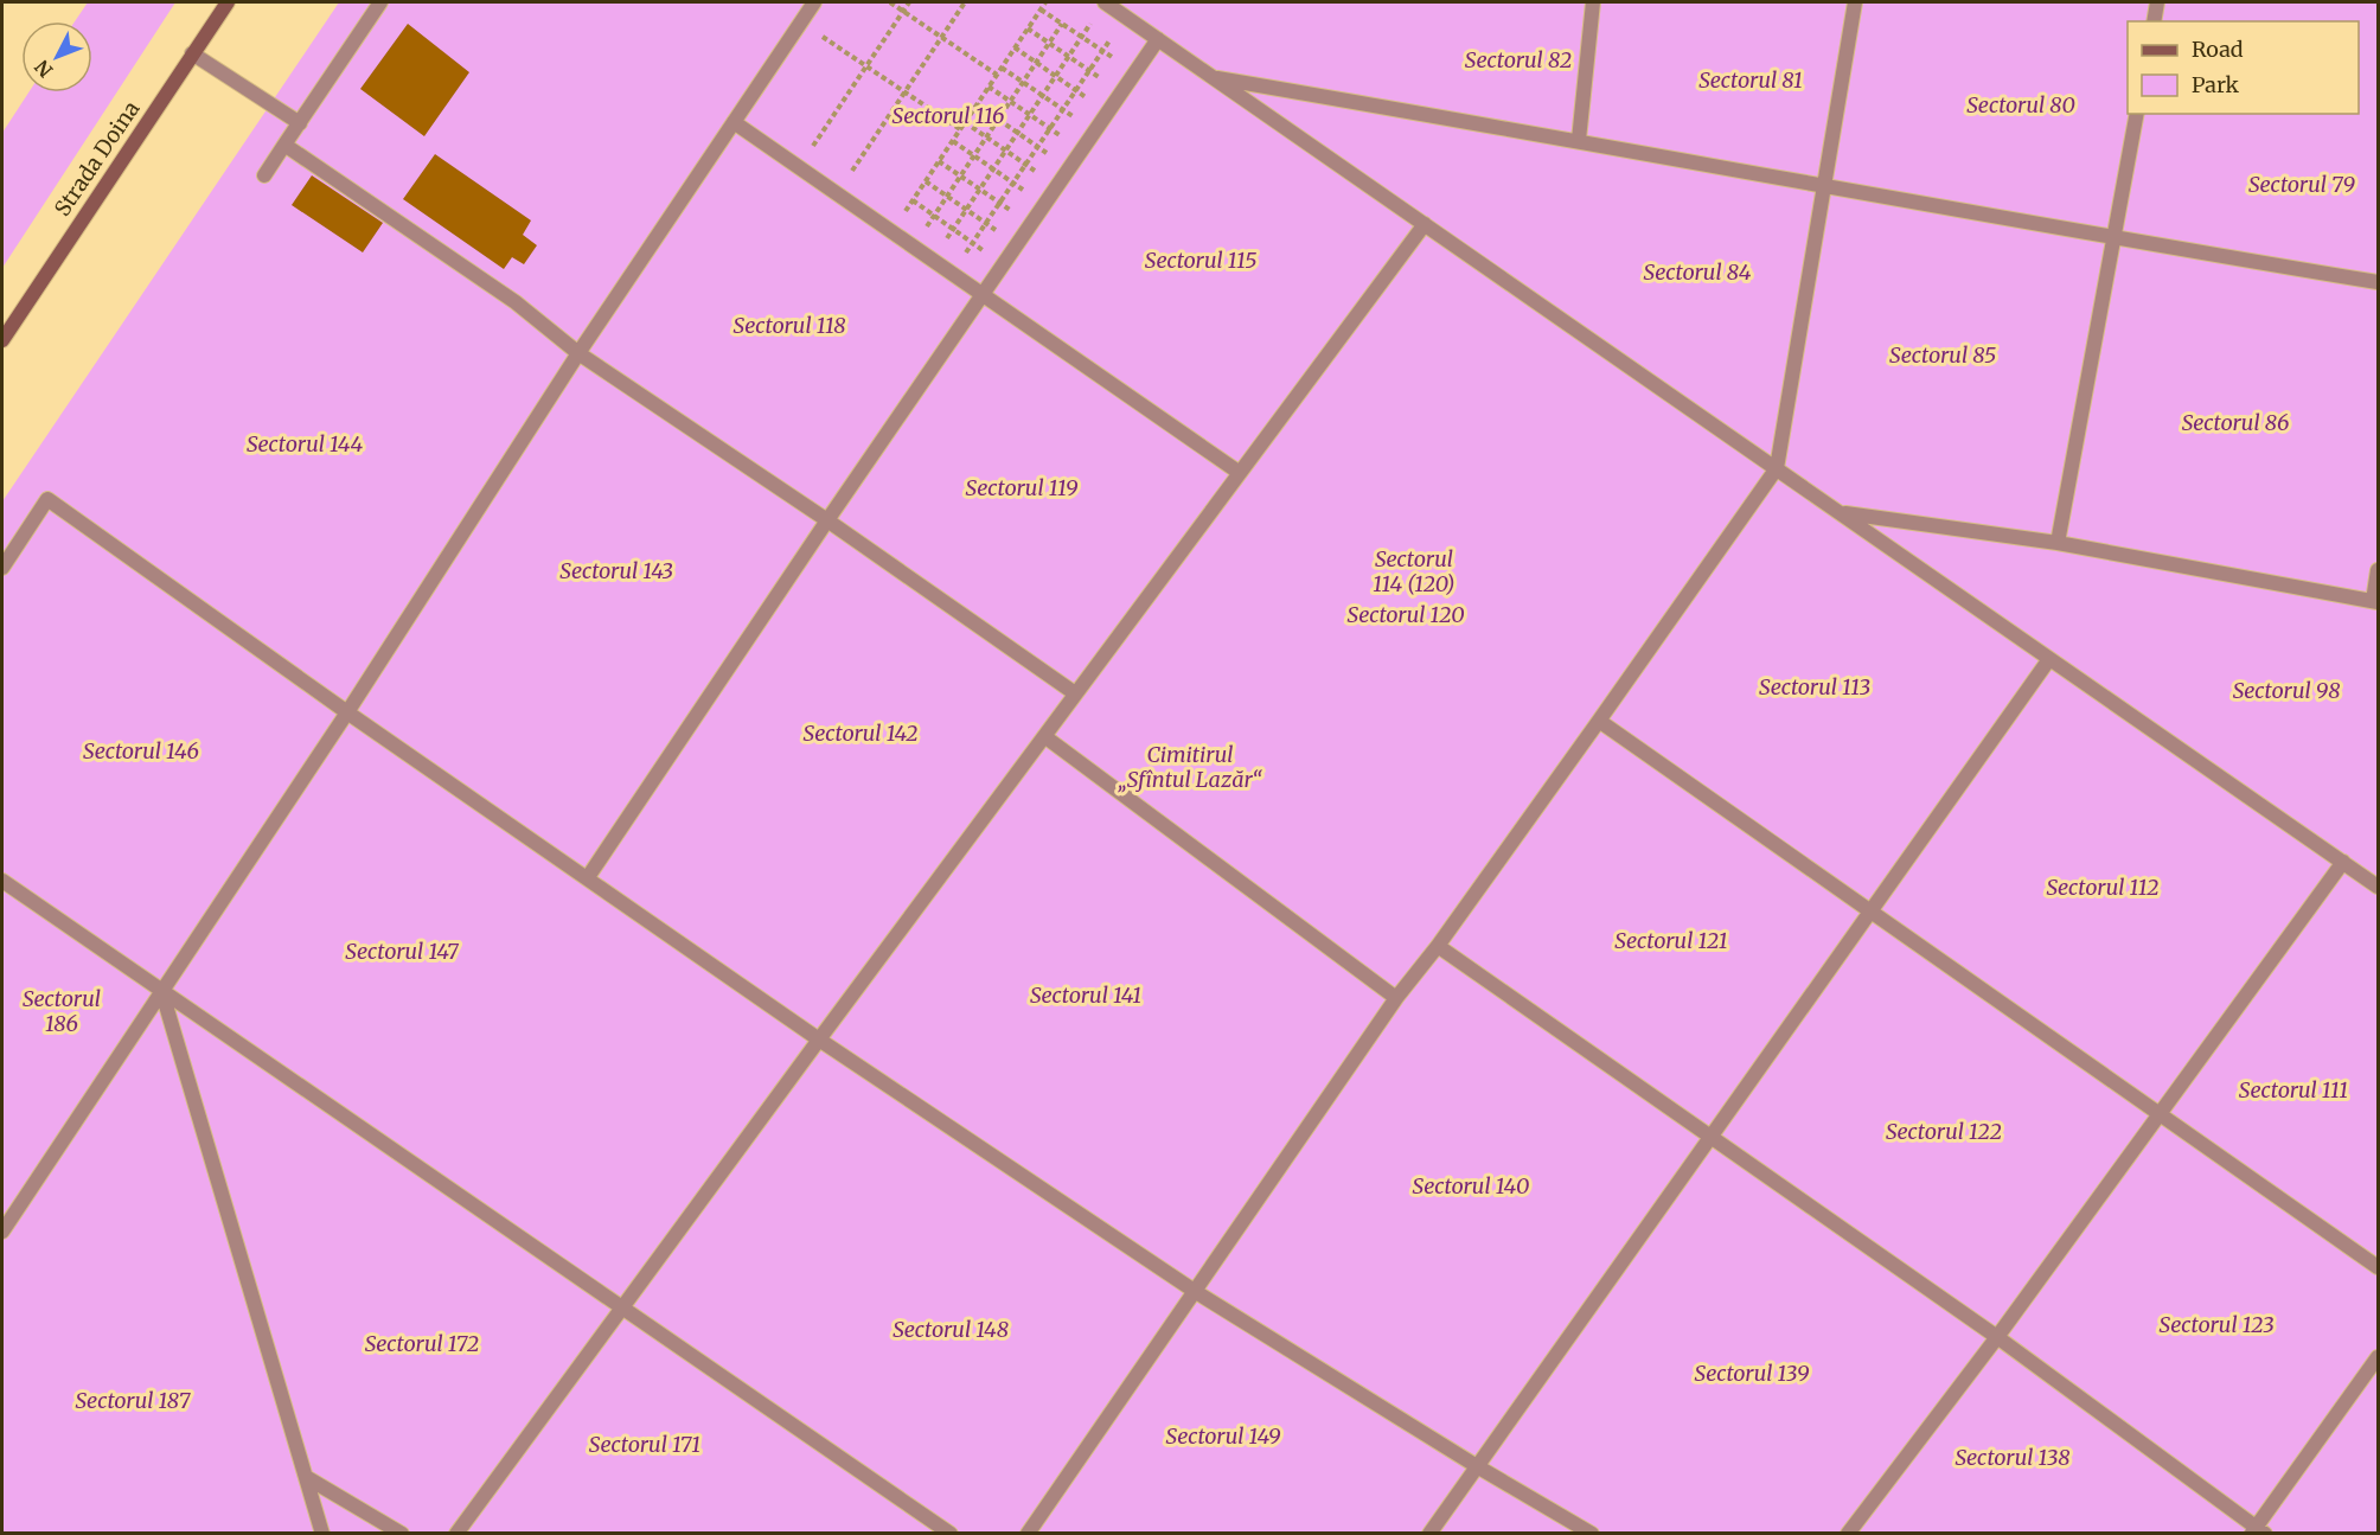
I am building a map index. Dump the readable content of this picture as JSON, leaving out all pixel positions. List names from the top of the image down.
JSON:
{
  "streets": {
    "main road": ["Strada Doina"]
  },
  "parks": [
    "Sectorul 82",
    "Sectorul 81",
    "Sectorul 80",
    "Sectorul 116",
    "Sectorul 79",
    "Sectorul 115",
    "Sectorul 84",
    "Sectorul 118",
    "Sectorul 85",
    "Sectorul 86",
    "Sectorul 144",
    "Sectorul 119",
    "Sectorul 114 (120)",
    "Sectorul 143",
    "Sectorul 120",
    "Sectorul 113",
    "Sectorul 98",
    "Sectorul 142",
    "Sectorul 146",
    "Cimitirul „Sfîntul Lazăr“",
    "Sectorul 112",
    "Sectorul 121",
    "Sectorul 147",
    "Sectorul 141",
    "Sectorul 186",
    "Sectorul 111",
    "Sectorul 122",
    "Sectorul 140",
    "Sectorul 123",
    "Sectorul 148",
    "Sectorul 172",
    "Sectorul 139",
    "Sectorul 187",
    "Sectorul 149",
    "Sectorul 171",
    "Sectorul 138"
  ],
  "legend": ["Road", "Park"],
  "north": "bottom left"
}
